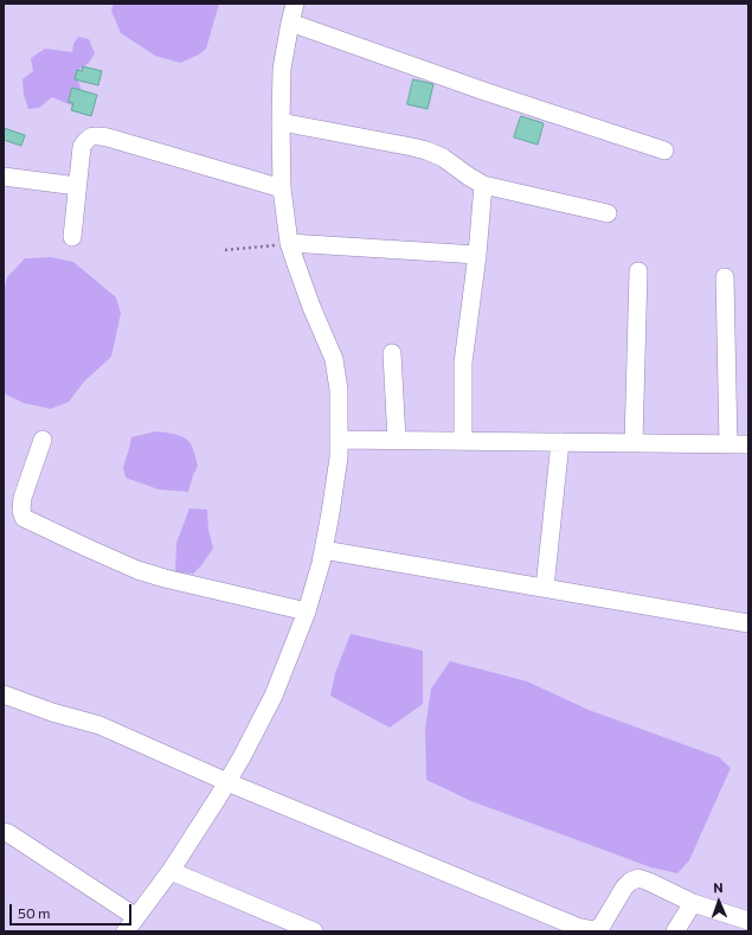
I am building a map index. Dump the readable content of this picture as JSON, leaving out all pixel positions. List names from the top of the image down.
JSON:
{
  "scale_bar": "50 m",
  "north": "top"
}
